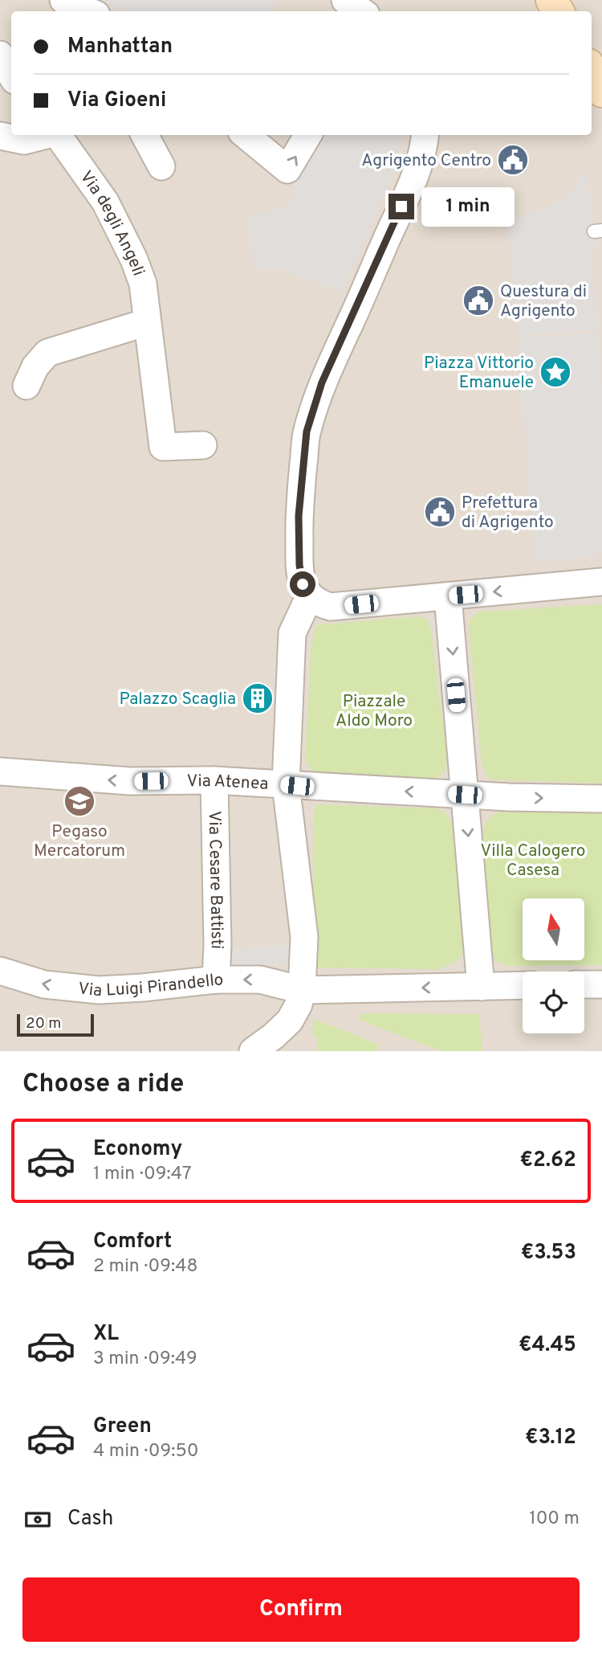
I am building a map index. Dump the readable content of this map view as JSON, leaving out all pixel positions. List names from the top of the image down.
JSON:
{
  "streets": {
    "street": [
      "Via degli Angeli",
      "Via Atenea",
      "Via Cesare Battisti",
      "Via Luigi Pirandello"
    ]
  },
  "crossings": [
    ["Via Atenea", "Via Cesare Battisti"],
    ["Via Cesare Battisti", "Via Luigi Pirandello"]
  ],
  "one_way": ["Via Atenea", "Via Luigi Pirandello"],
  "parks": ["Piazzale Aldo Moro", "Villa Calogero Casesa"],
  "places": {
    "public building": ["Agrigento Centro", "Questura di Agrigento", "Prefettura di Agrigento"],
    "place": ["Piazza Vittorio Emanuele"],
    "building": ["Palazzo Scaglia"],
    "school or university": ["Pegaso Mercatorum"]
  },
  "scale_bar": "20 m",
  "north": "top",
  "page": {
    "banner": ["Manhattan", "Via Gioeni"],
    "bubble": "1 min",
    "scale": "20 m",
    "heading": "Choose a ride",
    "list": [
      {
        "name": "Economy",
        "note": "1 min · 09:47",
        "value": "€2.62"
      },
      {
        "name": "Comfort",
        "note": "2 min · 09:48",
        "value": "€3.53"
      },
      {
        "name": "XL",
        "note": "3 min · 09:49",
        "value": "€4.45"
      },
      {
        "name": "Green",
        "note": "4 min · 09:50",
        "value": "€3.12"
      }
    ],
    "pay": ["Cash", "100 m"],
    "buttons": "Confirm"
  }
}
